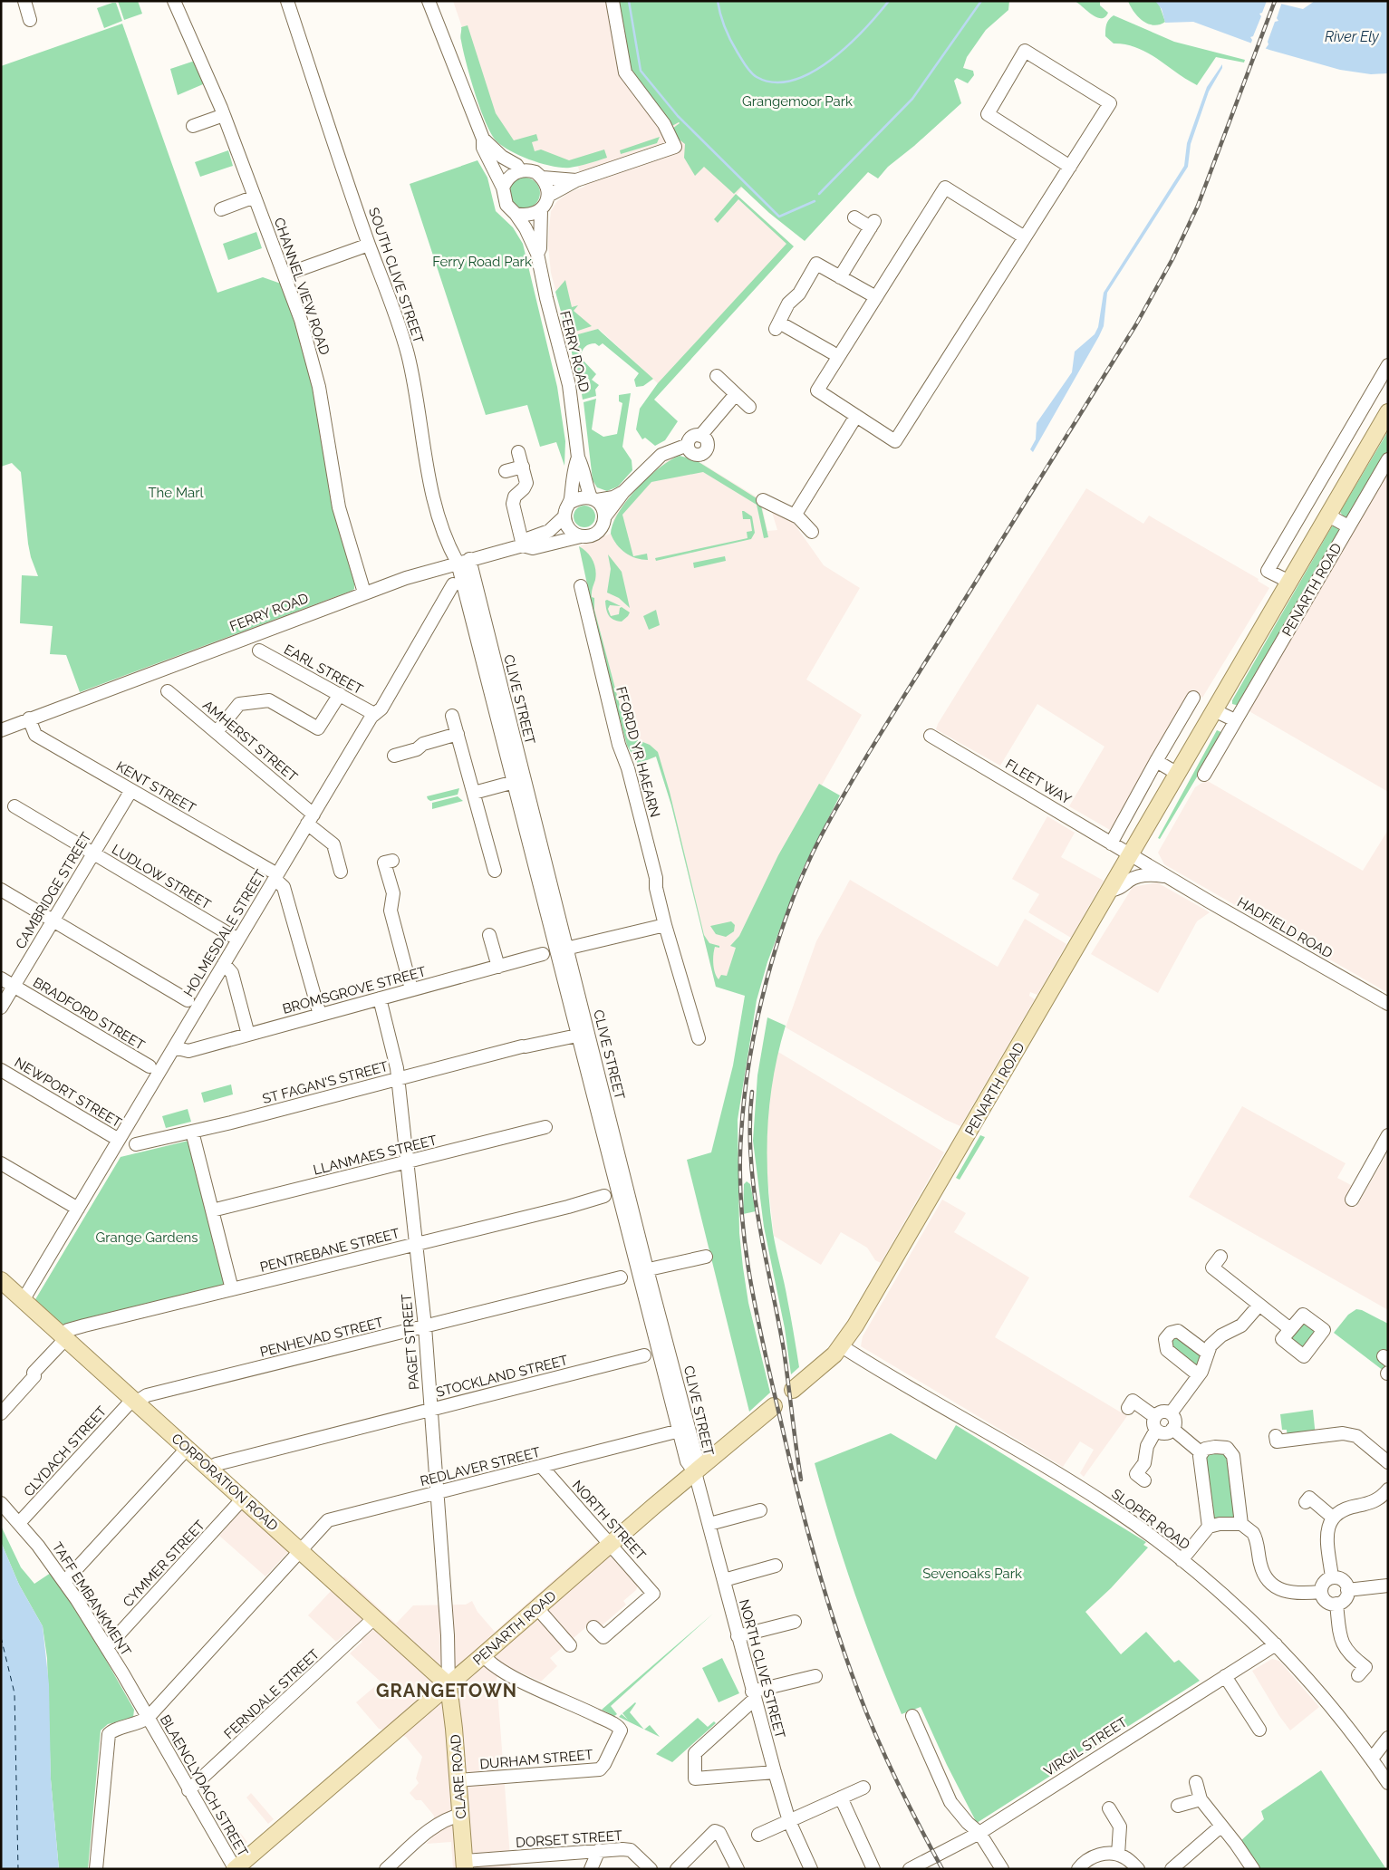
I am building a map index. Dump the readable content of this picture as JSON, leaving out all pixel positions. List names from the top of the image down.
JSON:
{
  "streets": {
    "main road": ["PENARTH ROAD", "CORPORATION ROAD", "CLARE ROAD"],
    "street": [
      "SOUTH CLIVE STREET",
      "CHANNEL VIEW ROAD",
      "FERRY ROAD",
      "EARL STREET",
      "CLIVE STREET",
      "AMHERST STREET",
      "FFORDD YR HAEARN",
      "FLEET WAY",
      "KENT STREET",
      "LUDLOW STREET",
      "CAMBRIDGE STREET",
      "HADFIELD ROAD",
      "HOLMESDALE STREET",
      "BROMSGROVE STREET",
      "BRADFORD STREET",
      "ST FAGAN'S STREET",
      "NEWPORT STREET",
      "LLANMAES STREET",
      "PENTREBANE STREET",
      "PENHEVAD STREET",
      "PAGET STREET",
      "STOCKLAND STREET",
      "CLYDACH STREET",
      "REDLAVER STREET",
      "SLOPER ROAD",
      "NORTH STREET",
      "CYMMER STREET",
      "TAFF EMBANKMENT",
      "NORTH CLIVE STREET",
      "FERNDALE STREET",
      "VIRGIL STREET",
      "DURHAM STREET",
      "BLAENCLYDACH STREET",
      "DORSET STREET"
    ]
  },
  "crossings": [
    ["SOUTH CLIVE STREET", "FERRY ROAD"],
    ["SOUTH CLIVE STREET", "CLIVE STREET"],
    ["CHANNEL VIEW ROAD", "FERRY ROAD"],
    ["FERRY ROAD", "CLIVE STREET"],
    ["FERRY ROAD", "KENT STREET"],
    ["PENARTH ROAD", "CLIVE STREET"],
    ["PENARTH ROAD", "FLEET WAY"],
    ["PENARTH ROAD", "HADFIELD ROAD"],
    ["PENARTH ROAD", "PAGET STREET"],
    ["PENARTH ROAD", "CORPORATION ROAD"],
    ["PENARTH ROAD", "SLOPER ROAD"],
    ["PENARTH ROAD", "NORTH STREET"],
    ["PENARTH ROAD", "NORTH CLIVE STREET"],
    ["PENARTH ROAD", "DURHAM STREET"],
    ["PENARTH ROAD", "CLARE ROAD"],
    ["PENARTH ROAD", "BLAENCLYDACH STREET"],
    ["EARL STREET", "HOLMESDALE STREET"],
    ["CLIVE STREET", "HOLMESDALE STREET"],
    ["CLIVE STREET", "ST FAGAN'S STREET"],
    ["CLIVE STREET", "REDLAVER STREET"],
    ["CLIVE STREET", "NORTH CLIVE STREET"],
    ["AMHERST STREET", "HOLMESDALE STREET"],
    ["FLEET WAY", "HADFIELD ROAD"],
    ["KENT STREET", "CAMBRIDGE STREET"],
    ["KENT STREET", "HOLMESDALE STREET"],
    ["LUDLOW STREET", "CAMBRIDGE STREET"],
    ["LUDLOW STREET", "HOLMESDALE STREET"],
    ["CAMBRIDGE STREET", "BRADFORD STREET"],
    ["HOLMESDALE STREET", "BROMSGROVE STREET"],
    ["HOLMESDALE STREET", "NEWPORT STREET"],
    ["HOLMESDALE STREET", "CORPORATION ROAD"],
    ["BROMSGROVE STREET", "PAGET STREET"],
    ["ST FAGAN'S STREET", "PAGET STREET"],
    ["LLANMAES STREET", "PAGET STREET"],
    ["PENTREBANE STREET", "PAGET STREET"],
    ["PENTREBANE STREET", "CORPORATION ROAD"],
    ["PENHEVAD STREET", "PAGET STREET"],
    ["PENHEVAD STREET", "CLYDACH STREET"],
    ["PENHEVAD STREET", "CORPORATION ROAD"],
    ["PAGET STREET", "STOCKLAND STREET"],
    ["PAGET STREET", "REDLAVER STREET"],
    ["PAGET STREET", "CORPORATION ROAD"],
    ["PAGET STREET", "CLARE ROAD"],
    ["STOCKLAND STREET", "CORPORATION ROAD"],
    ["CLYDACH STREET", "CORPORATION ROAD"],
    ["CLYDACH STREET", "TAFF EMBANKMENT"],
    ["REDLAVER STREET", "CORPORATION ROAD"],
    ["REDLAVER STREET", "NORTH STREET"],
    ["REDLAVER STREET", "TAFF EMBANKMENT"],
    ["REDLAVER STREET", "BLAENCLYDACH STREET"],
    ["CORPORATION ROAD", "CYMMER STREET"],
    ["CORPORATION ROAD", "FERNDALE STREET"],
    ["CORPORATION ROAD", "CLARE ROAD"],
    ["SLOPER ROAD", "VIRGIL STREET"],
    ["CYMMER STREET", "TAFF EMBANKMENT"],
    ["TAFF EMBANKMENT", "BLAENCLYDACH STREET"],
    ["FERNDALE STREET", "BLAENCLYDACH STREET"],
    ["DURHAM STREET", "CLARE ROAD"],
    ["CLARE ROAD", "DORSET STREET"]
  ],
  "districts": ["GRANGETOWN"],
  "water": ["River Ely"],
  "parks": [
    "Grangemoor Park",
    "Ferry Road Park",
    "The Marl",
    "Grange Gardens",
    "Sevenoaks Park"
  ]
}
